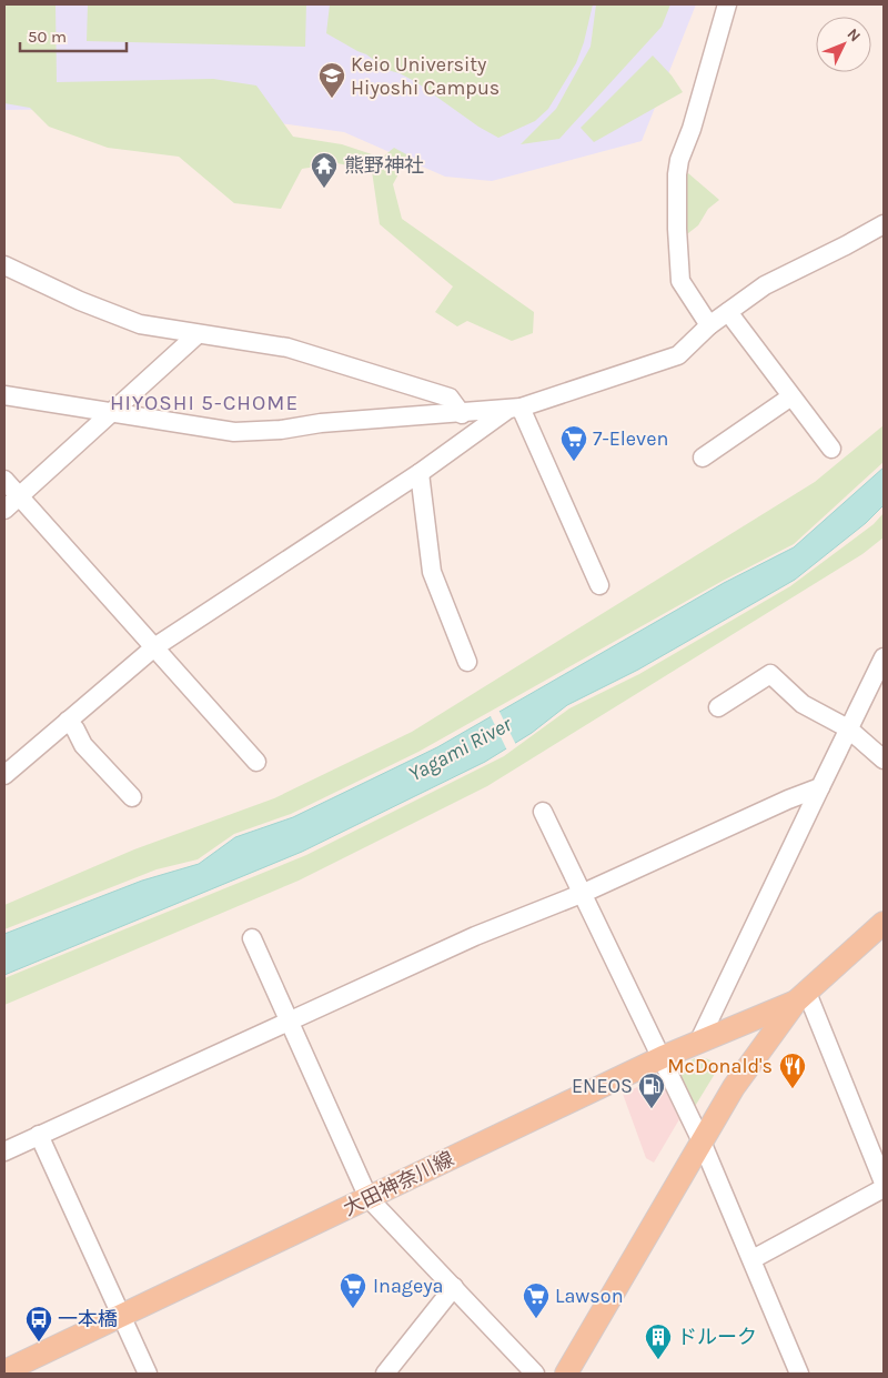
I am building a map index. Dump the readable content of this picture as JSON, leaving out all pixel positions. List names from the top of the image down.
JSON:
{
  "streets": {
    "main road": ["大田神奈川線"]
  },
  "districts": ["HIYOSHI 5-CHOME"],
  "water": ["Yagami River"],
  "places": {
    "school or university": ["Keio University Hiyoshi Campus"],
    "temple": ["熊野神社"],
    "supermarket": ["7-Eleven", "Inageya", "Lawson"],
    "restaurant": ["McDonald's"],
    "fuel station": ["ENEOS"],
    "bus stop": ["一本橋"],
    "building": ["ドルーク"]
  },
  "scale_bar": "50 m",
  "north": "top right"
}
